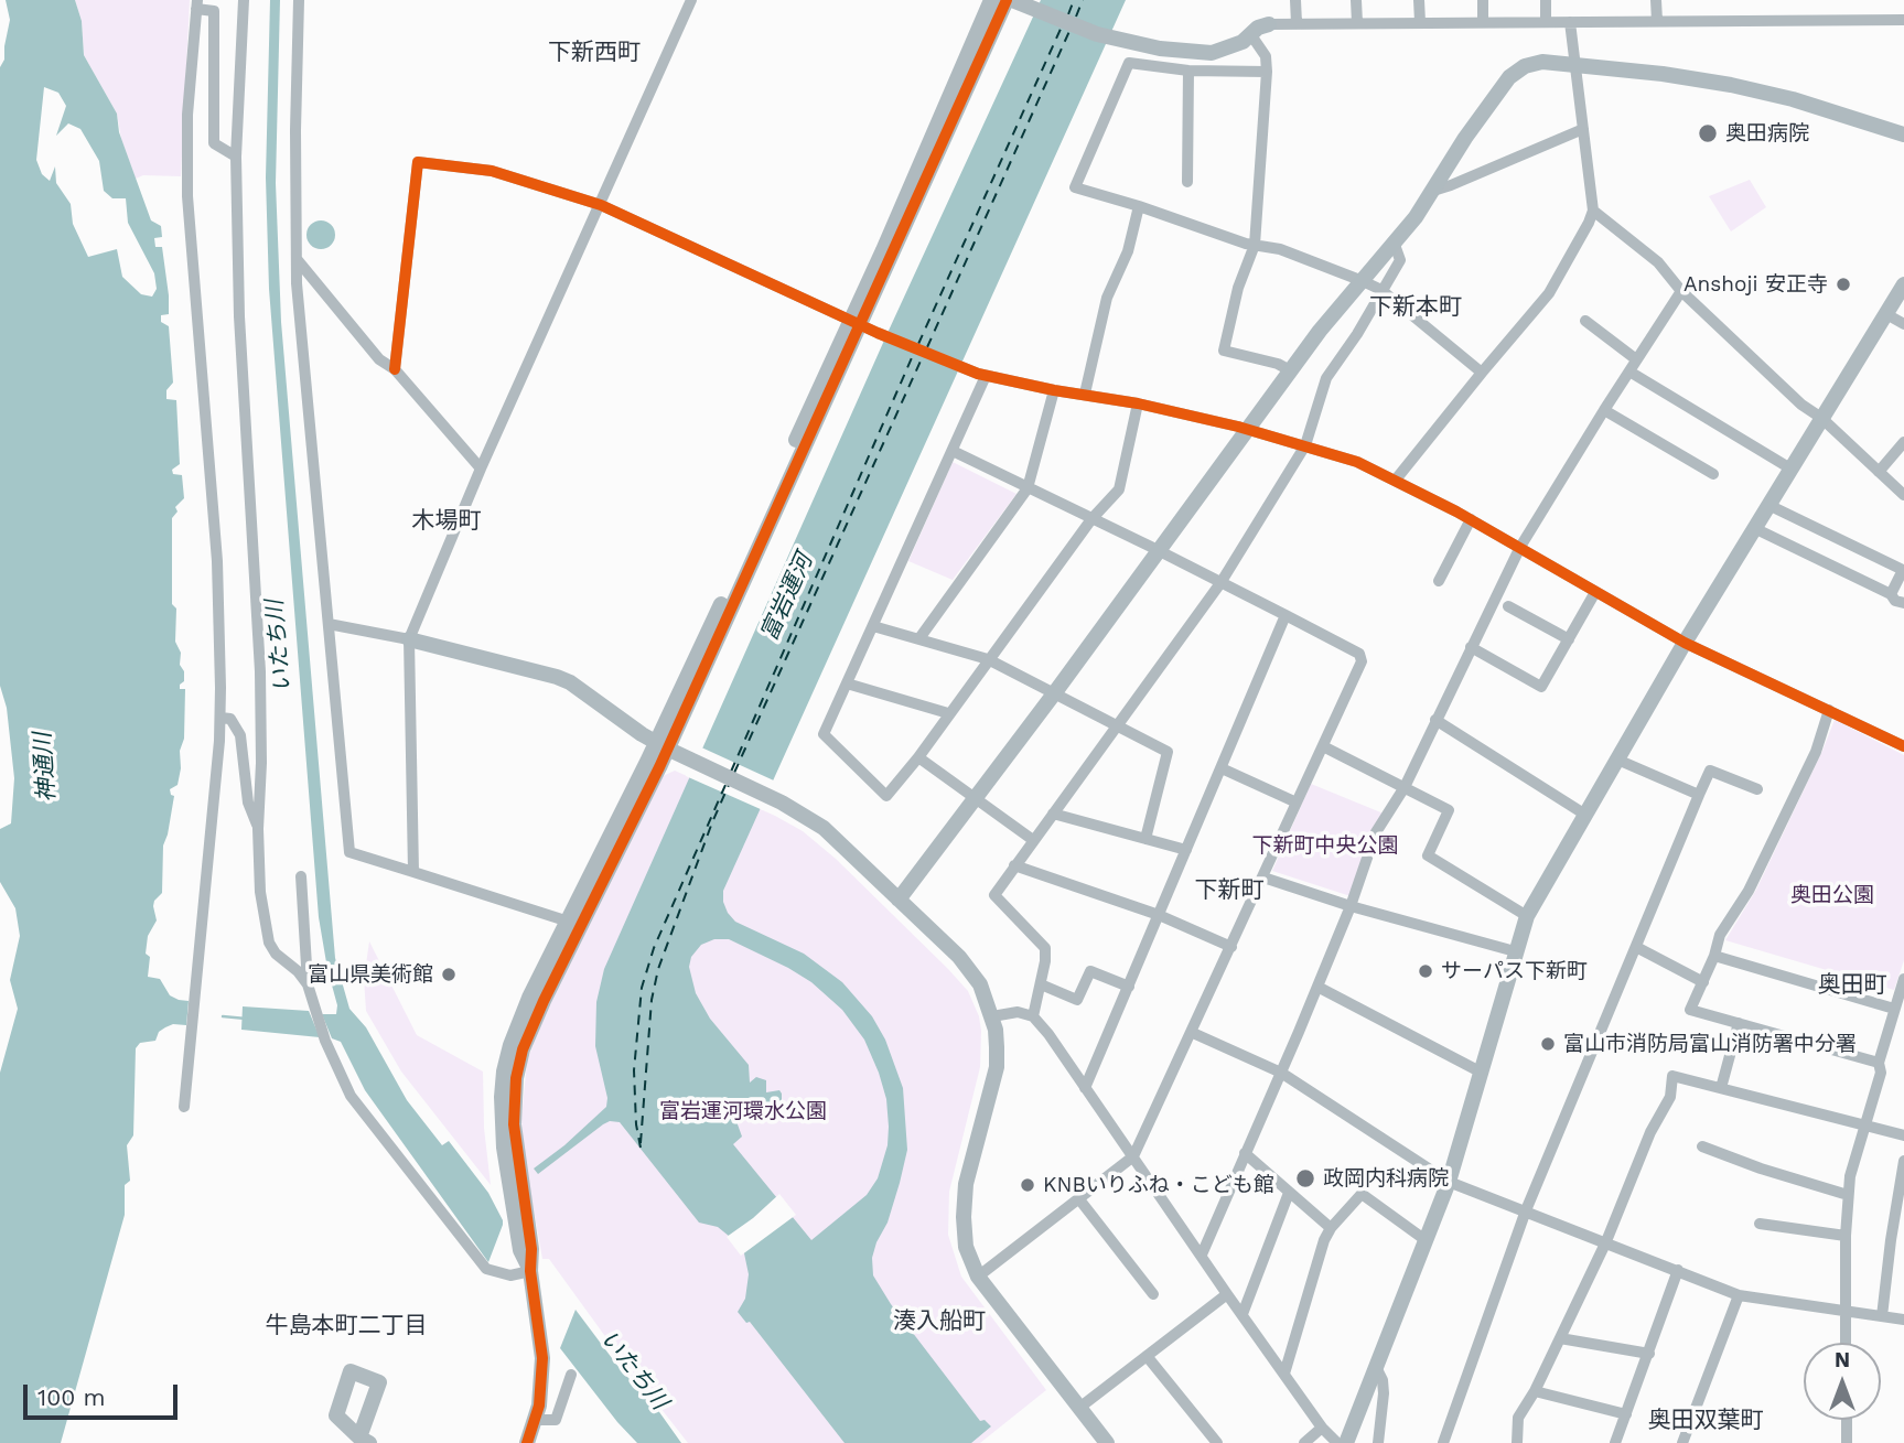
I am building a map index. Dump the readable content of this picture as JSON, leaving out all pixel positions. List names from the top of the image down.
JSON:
{
  "districts": [
    "下新西町",
    "下新本町",
    "木場町",
    "下新町",
    "奥田町",
    "湊入船町",
    "牛島本町二丁目",
    "奥田双葉町"
  ],
  "water": ["富岩運河", "いたち川", "神通川"],
  "parks": ["下新町中央公園", "奥田公園", "富岩運河環水公園"],
  "places": [
    "奥田病院",
    "Anshoji 安正寺",
    "サーパス下新町",
    "富山県美術館",
    "富山市消防局富山消防署中分署",
    "政岡内科病院",
    "KNBいりふね・こども館"
  ],
  "scale_bar": "100 m",
  "north": "top"
}
